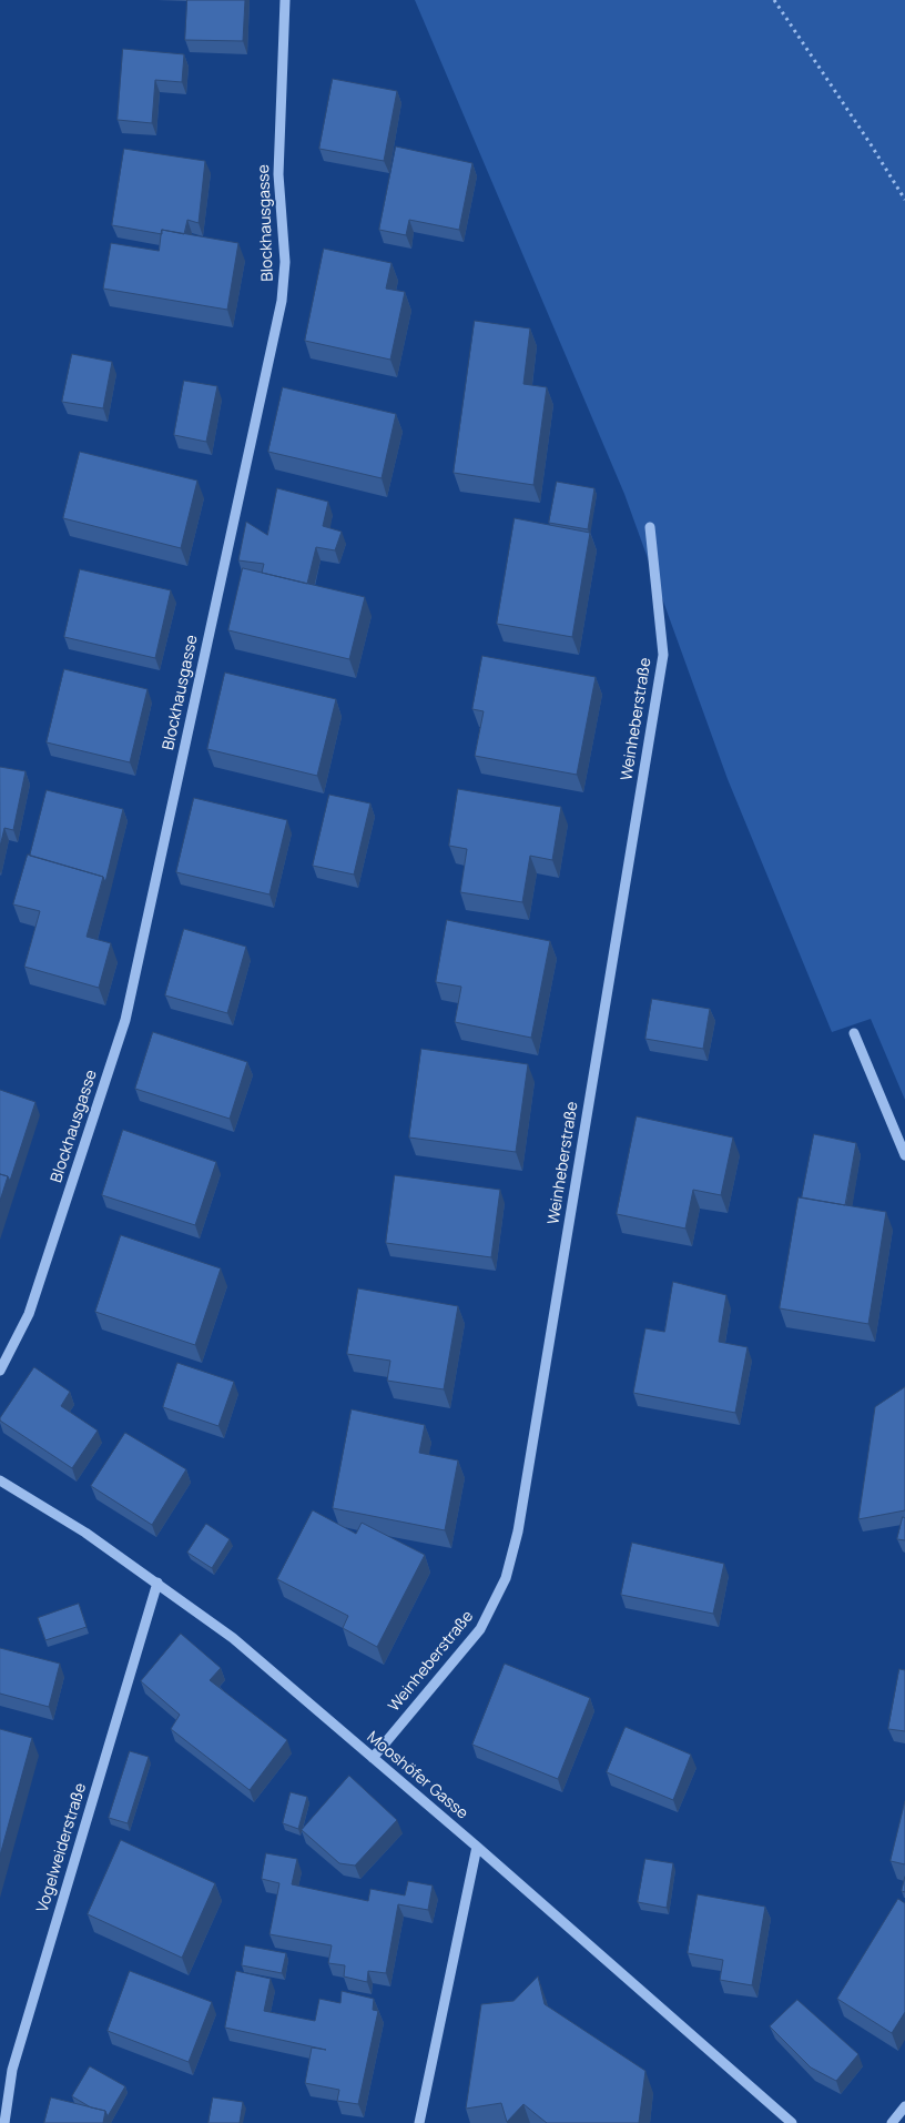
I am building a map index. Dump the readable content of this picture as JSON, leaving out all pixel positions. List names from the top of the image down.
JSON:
{
  "streets": {
    "street": [
      "Blockhausgasse",
      "Weinheberstraße",
      "Mooshöfer Gasse",
      "Vogelweiderstraße"
    ]
  },
  "crossings": [
    ["Weinheberstraße", "Mooshöfer Gasse"],
    ["Mooshöfer Gasse", "Vogelweiderstraße"]
  ]
}
